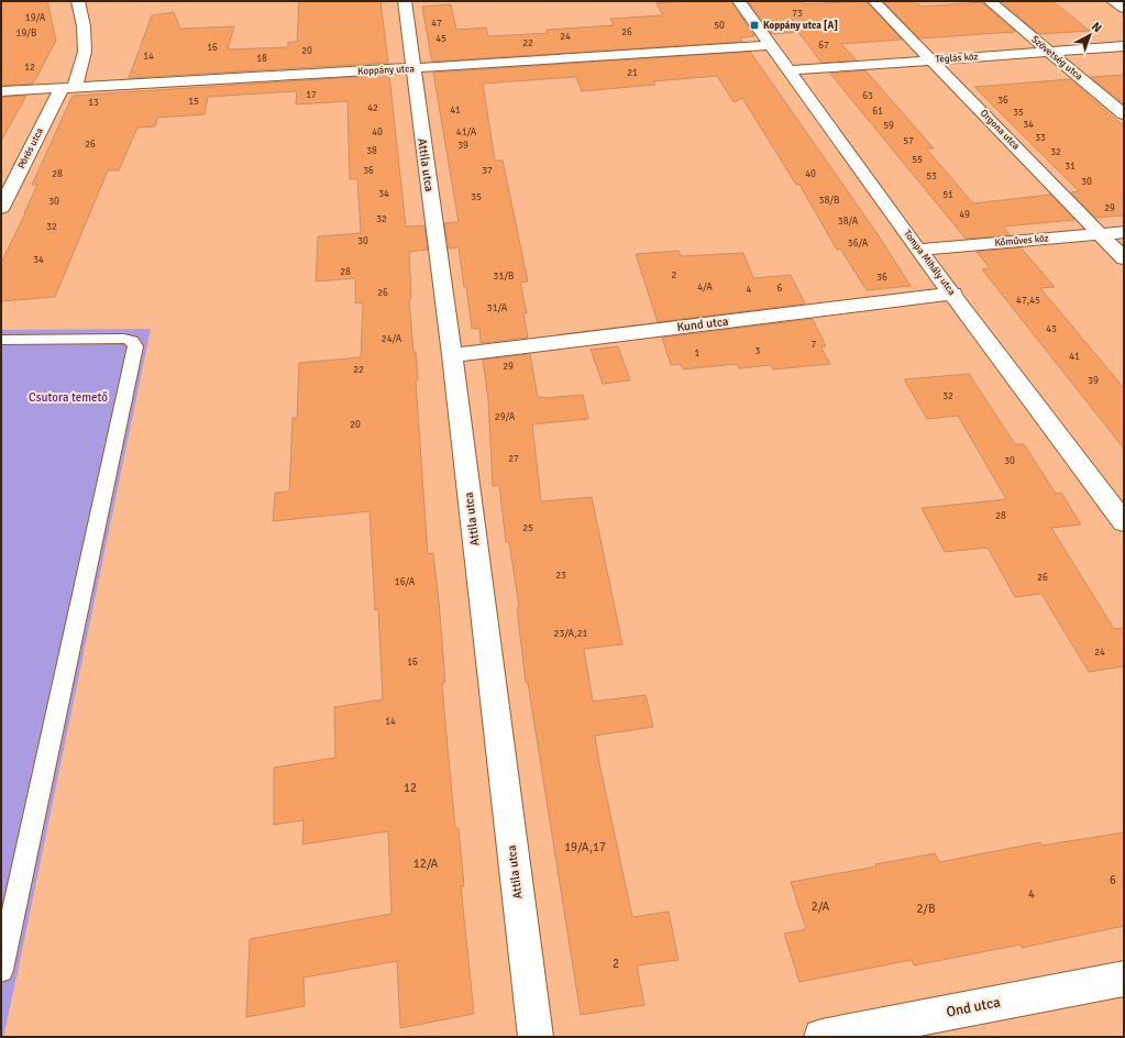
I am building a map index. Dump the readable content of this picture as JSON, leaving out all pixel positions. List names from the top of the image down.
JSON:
{
  "streets": {
    "street": [
      "Téglás köz",
      "Szövetség utca",
      "Koppány utca",
      "Orgona utca",
      "Pörös utca",
      "Attila utca",
      "Kőműves köz",
      "Tompa Mihály utca",
      "Kund utca",
      "Ond utca"
    ]
  },
  "crossings": [
    ["Téglás köz", "Szövetség utca"],
    ["Téglás köz", "Orgona utca"],
    ["Téglás köz", "Tompa Mihály utca"],
    ["Koppány utca", "Pörös utca"],
    ["Koppány utca", "Attila utca"],
    ["Koppány utca", "Tompa Mihály utca"],
    ["Orgona utca", "Kőműves köz"],
    ["Attila utca", "Kund utca"],
    ["Kőműves köz", "Tompa Mihály utca"],
    ["Tompa Mihály utca", "Kund utca"]
  ],
  "parks": ["Csutora temető"],
  "places": {
    "transit": ["Koppány utca [A]"]
  },
  "house_numbers": [
    "73",
    "19/A",
    "47",
    "50",
    "26",
    "19/B",
    "24",
    "45",
    "22",
    "67",
    "16",
    "20",
    "14",
    "18",
    "12",
    "21",
    "17",
    "63",
    "36",
    "15",
    "13",
    "42",
    "41",
    "61",
    "35",
    "34",
    "59",
    "40",
    "41/A",
    "33",
    "57",
    "26",
    "39",
    "38",
    "32",
    "55",
    "31",
    "36",
    "37",
    "28",
    "40",
    "53",
    "30",
    "34",
    "51",
    "35",
    "38/B",
    "30",
    "29",
    "49",
    "32",
    "38/A",
    "32",
    "30",
    "36/A",
    "34",
    "28",
    "2",
    "31/B",
    "36",
    "4/A",
    "6",
    "4",
    "26",
    "47,45",
    "31/A",
    "43",
    "24/A",
    "7",
    "3",
    "1",
    "41",
    "29",
    "22",
    "39",
    "32",
    "29/A",
    "20",
    "27",
    "30",
    "28",
    "25",
    "23",
    "26",
    "16/A",
    "23/A,21",
    "24",
    "16",
    "14",
    "12",
    "19/A,17",
    "12/A",
    "6",
    "4",
    "2/A",
    "2/B",
    "2"
  ],
  "north": "top right"
}
